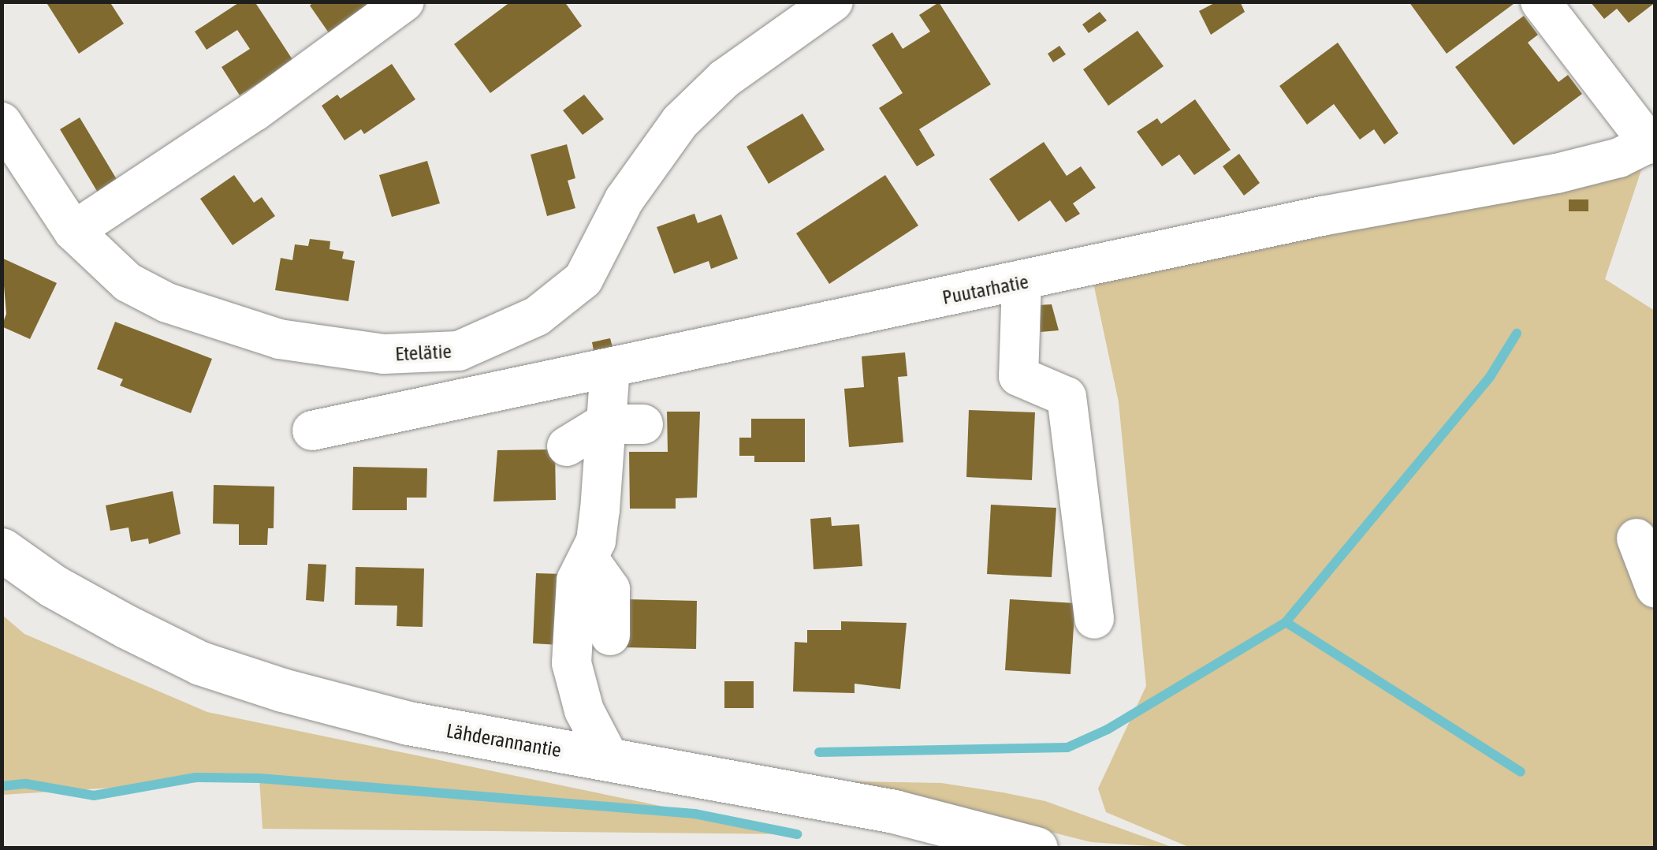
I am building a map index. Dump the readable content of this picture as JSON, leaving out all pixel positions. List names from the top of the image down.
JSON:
{
  "streets": {
    "main road": ["Lähderannantie"],
    "street": ["Puutarhatie", "Etelätie"]
  }
}
